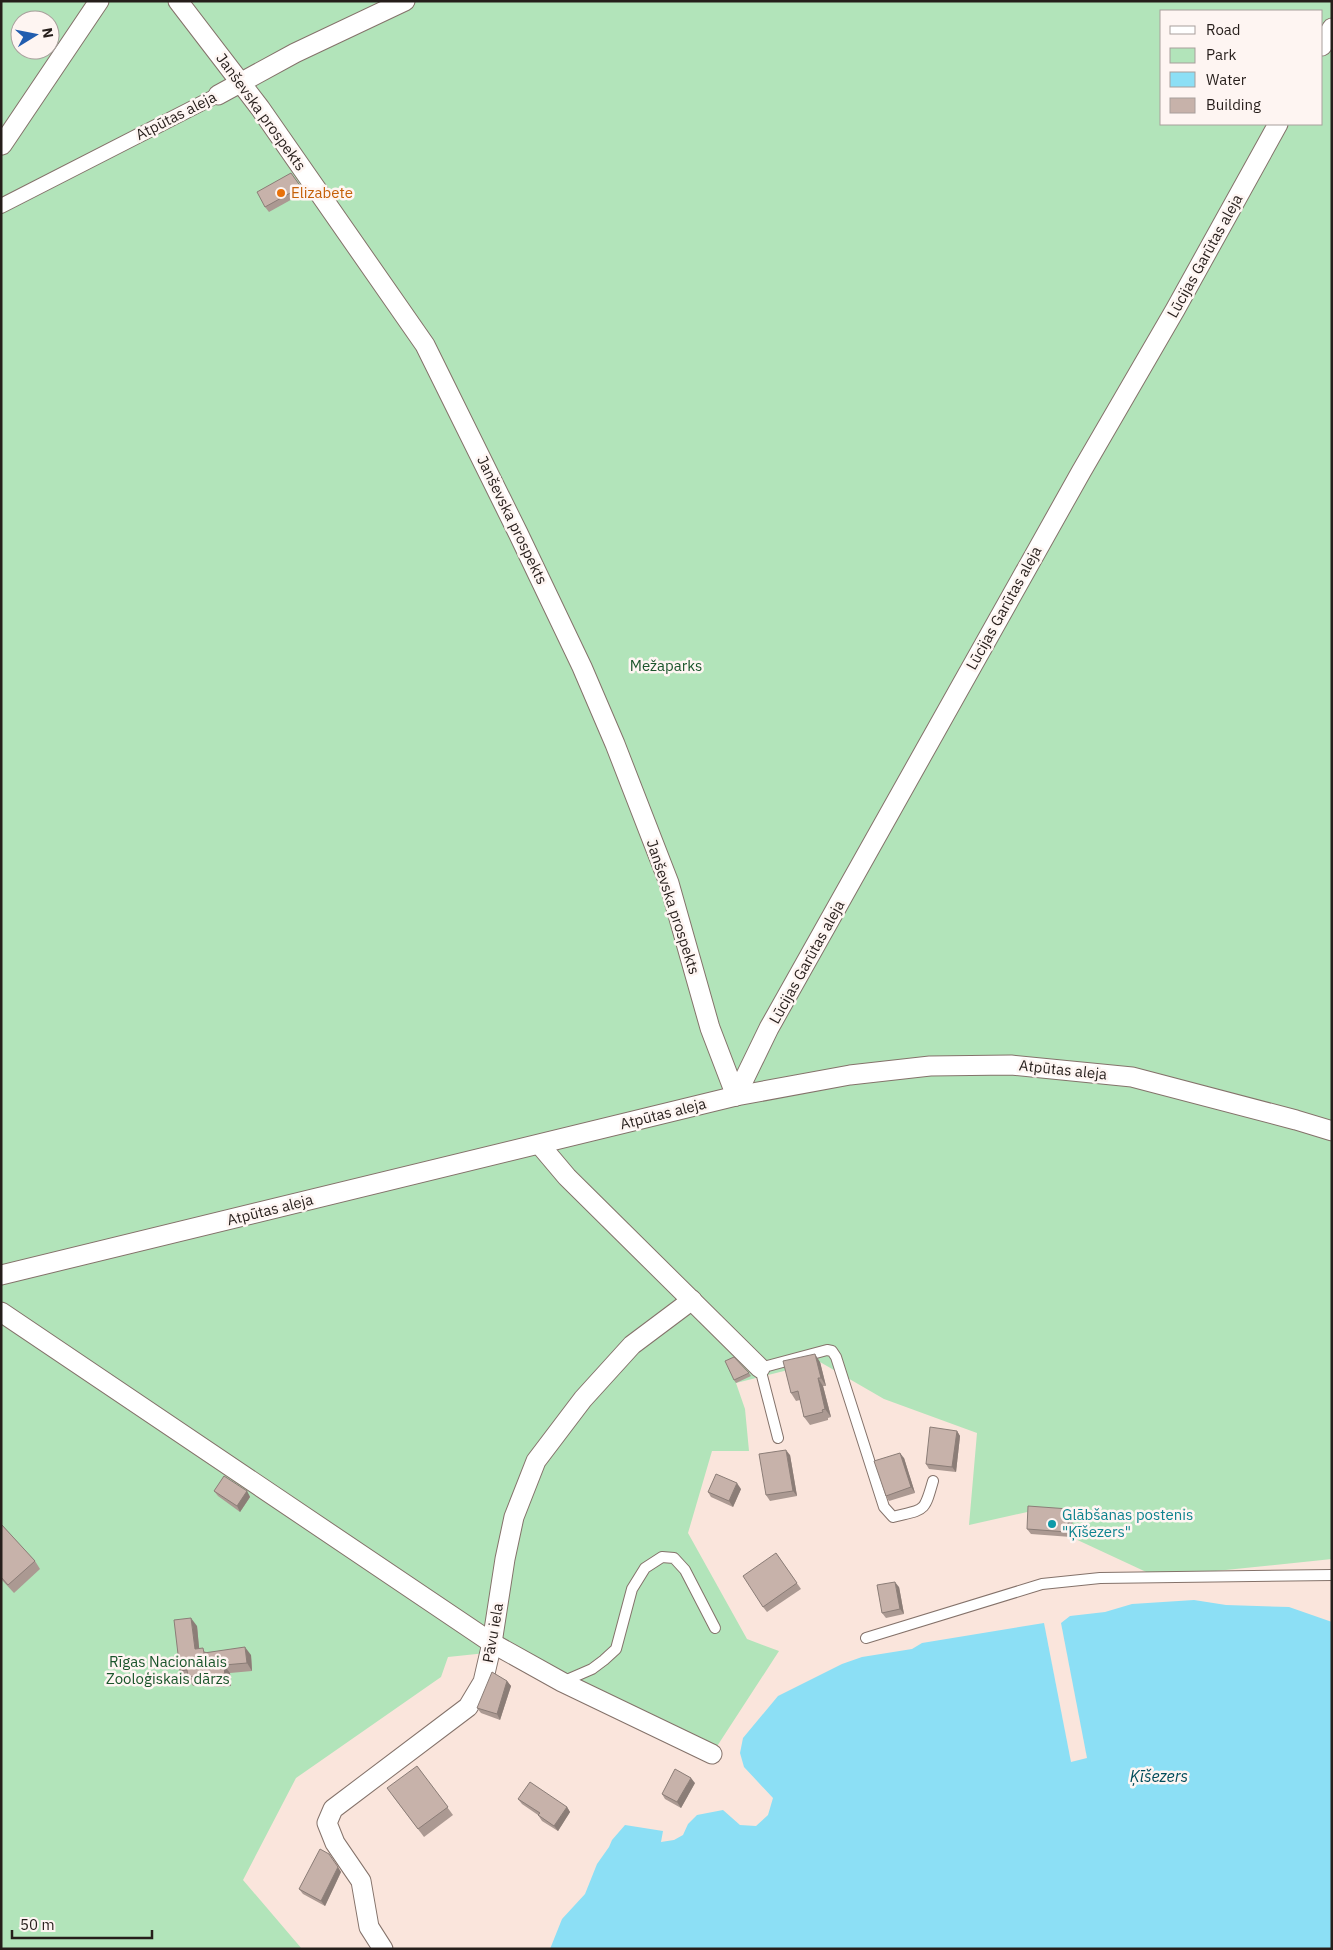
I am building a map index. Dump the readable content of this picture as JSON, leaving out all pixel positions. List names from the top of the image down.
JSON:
{
  "streets": {
    "street": [
      "Janševska prospekts",
      "Atpūtas aleja",
      "Lūcijas Garūtas aleja",
      "Pāvu iela"
    ]
  },
  "crossings": [
    ["Janševska prospekts", "Atpūtas aleja"],
    ["Janševska prospekts", "Lūcijas Garūtas aleja"],
    ["Atpūtas aleja", "Lūcijas Garūtas aleja"]
  ],
  "water": ["Ķīšezers"],
  "parks": ["Mežaparks", "Rīgas Nacionālais Zooloģiskais dārzs"],
  "places": ["Elizabete", "Glābšanas postenis \"Ķīšezers\""],
  "legend": [
    "Road",
    "Park",
    "Water",
    "Building"
  ],
  "scale_bar": "50 m",
  "north": "right"
}
